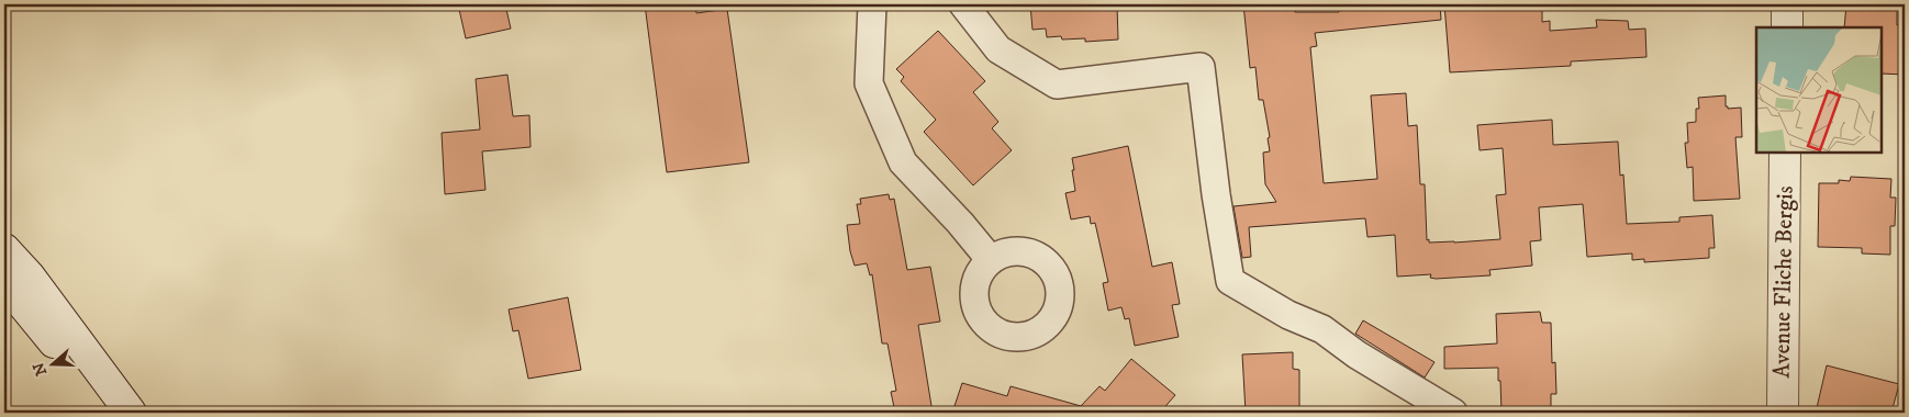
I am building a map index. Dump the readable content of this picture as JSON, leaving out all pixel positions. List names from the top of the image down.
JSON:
{
  "streets": {
    "main road": ["Avenue Fliche Bergis"]
  },
  "north": "left"
}
